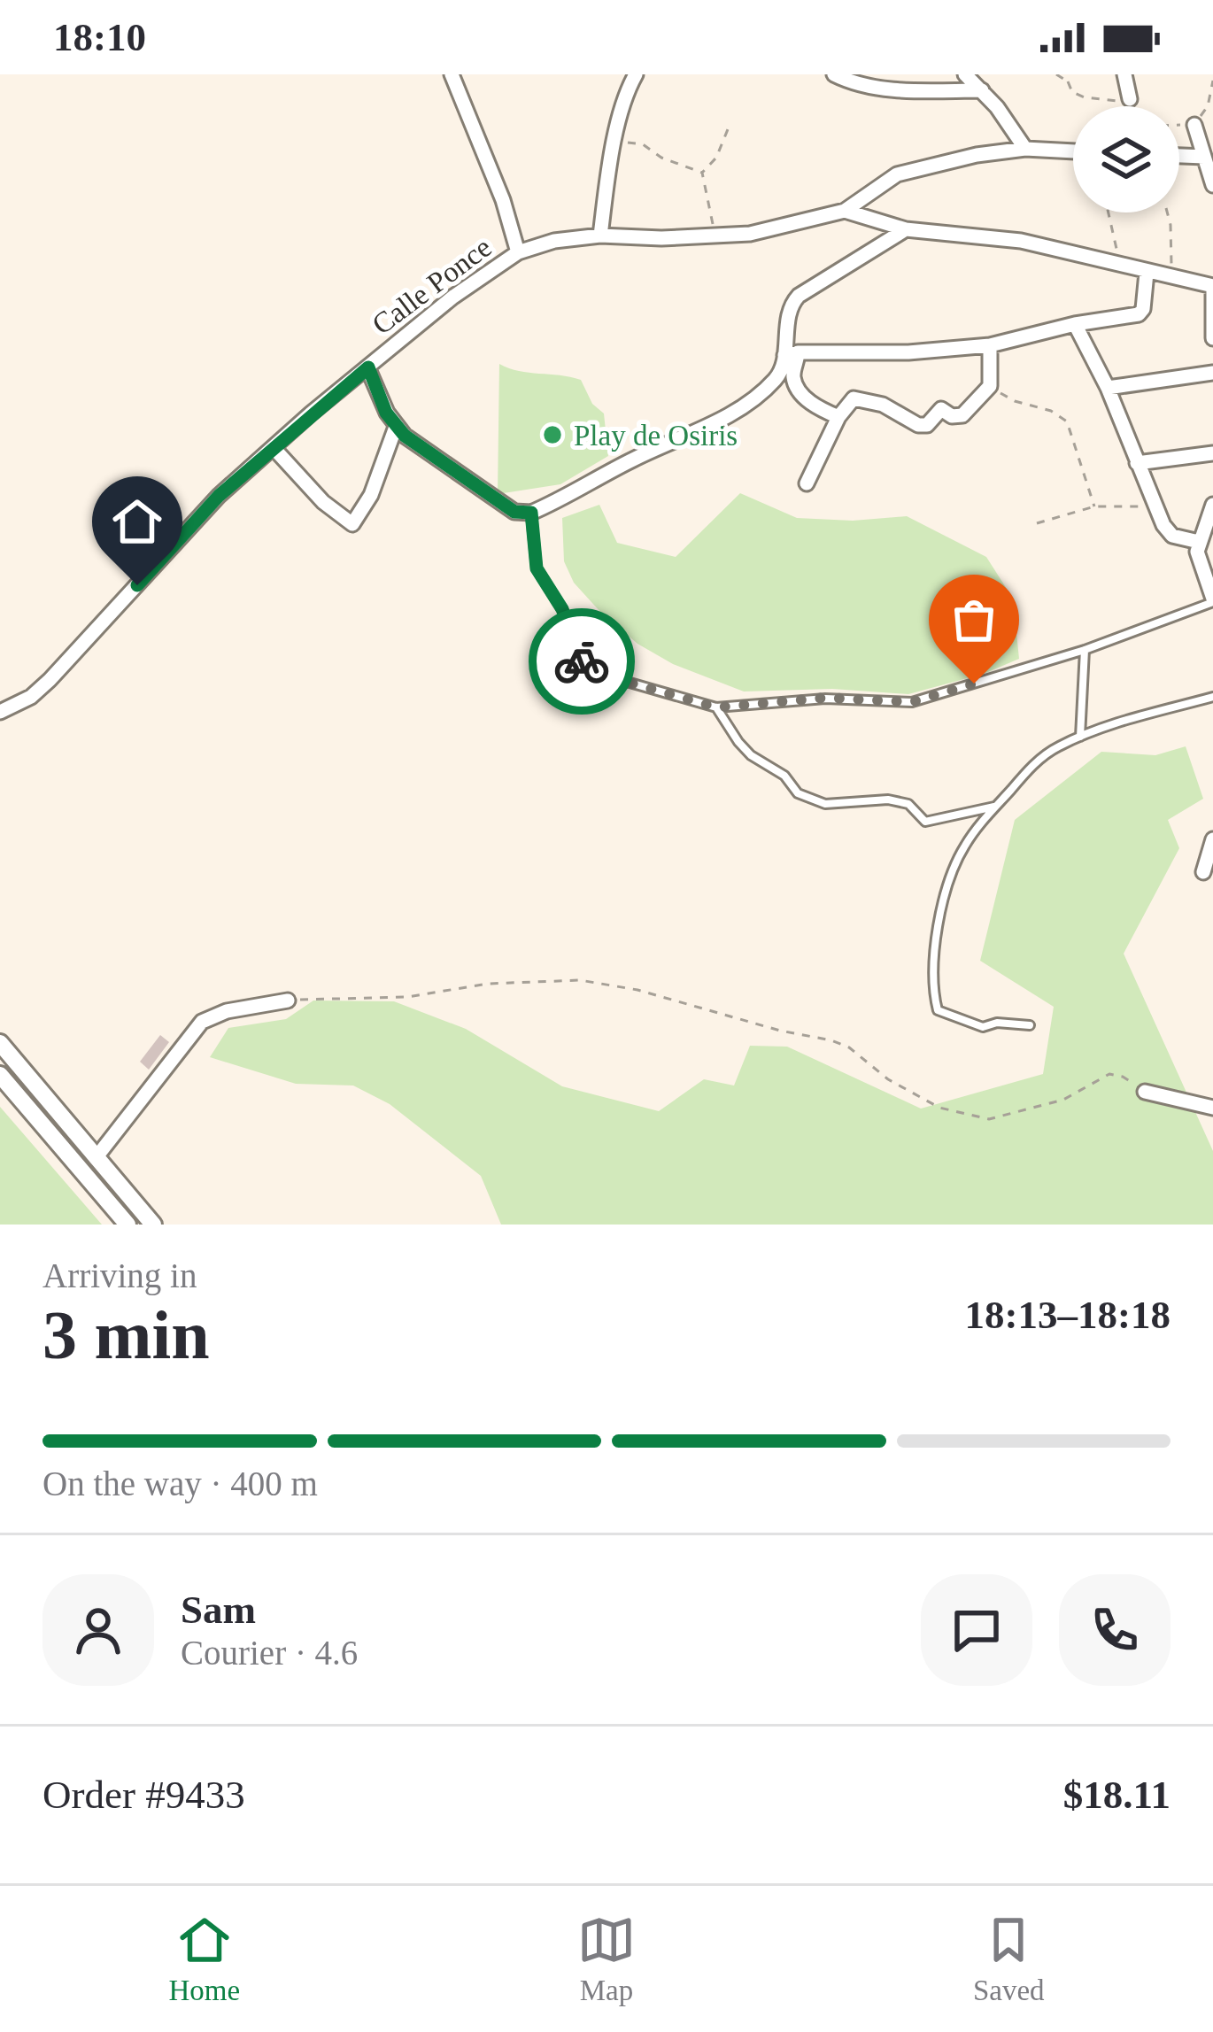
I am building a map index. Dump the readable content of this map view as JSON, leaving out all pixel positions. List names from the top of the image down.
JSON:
{
  "streets": {
    "street": ["Calle Ponce"]
  },
  "places": ["Play de Osiris"],
  "page": {
    "status": "18:10",
    "heading": ["3 min", "Arriving in", "18:13–18:18"],
    "panel": [
      "Sam",
      "Courier · 4.6",
      "Order #9433",
      "$18.11"
    ],
    "bar": "On the way · 400 m",
    "tabs": ["Home", "Map", "Saved"]
  }
}
